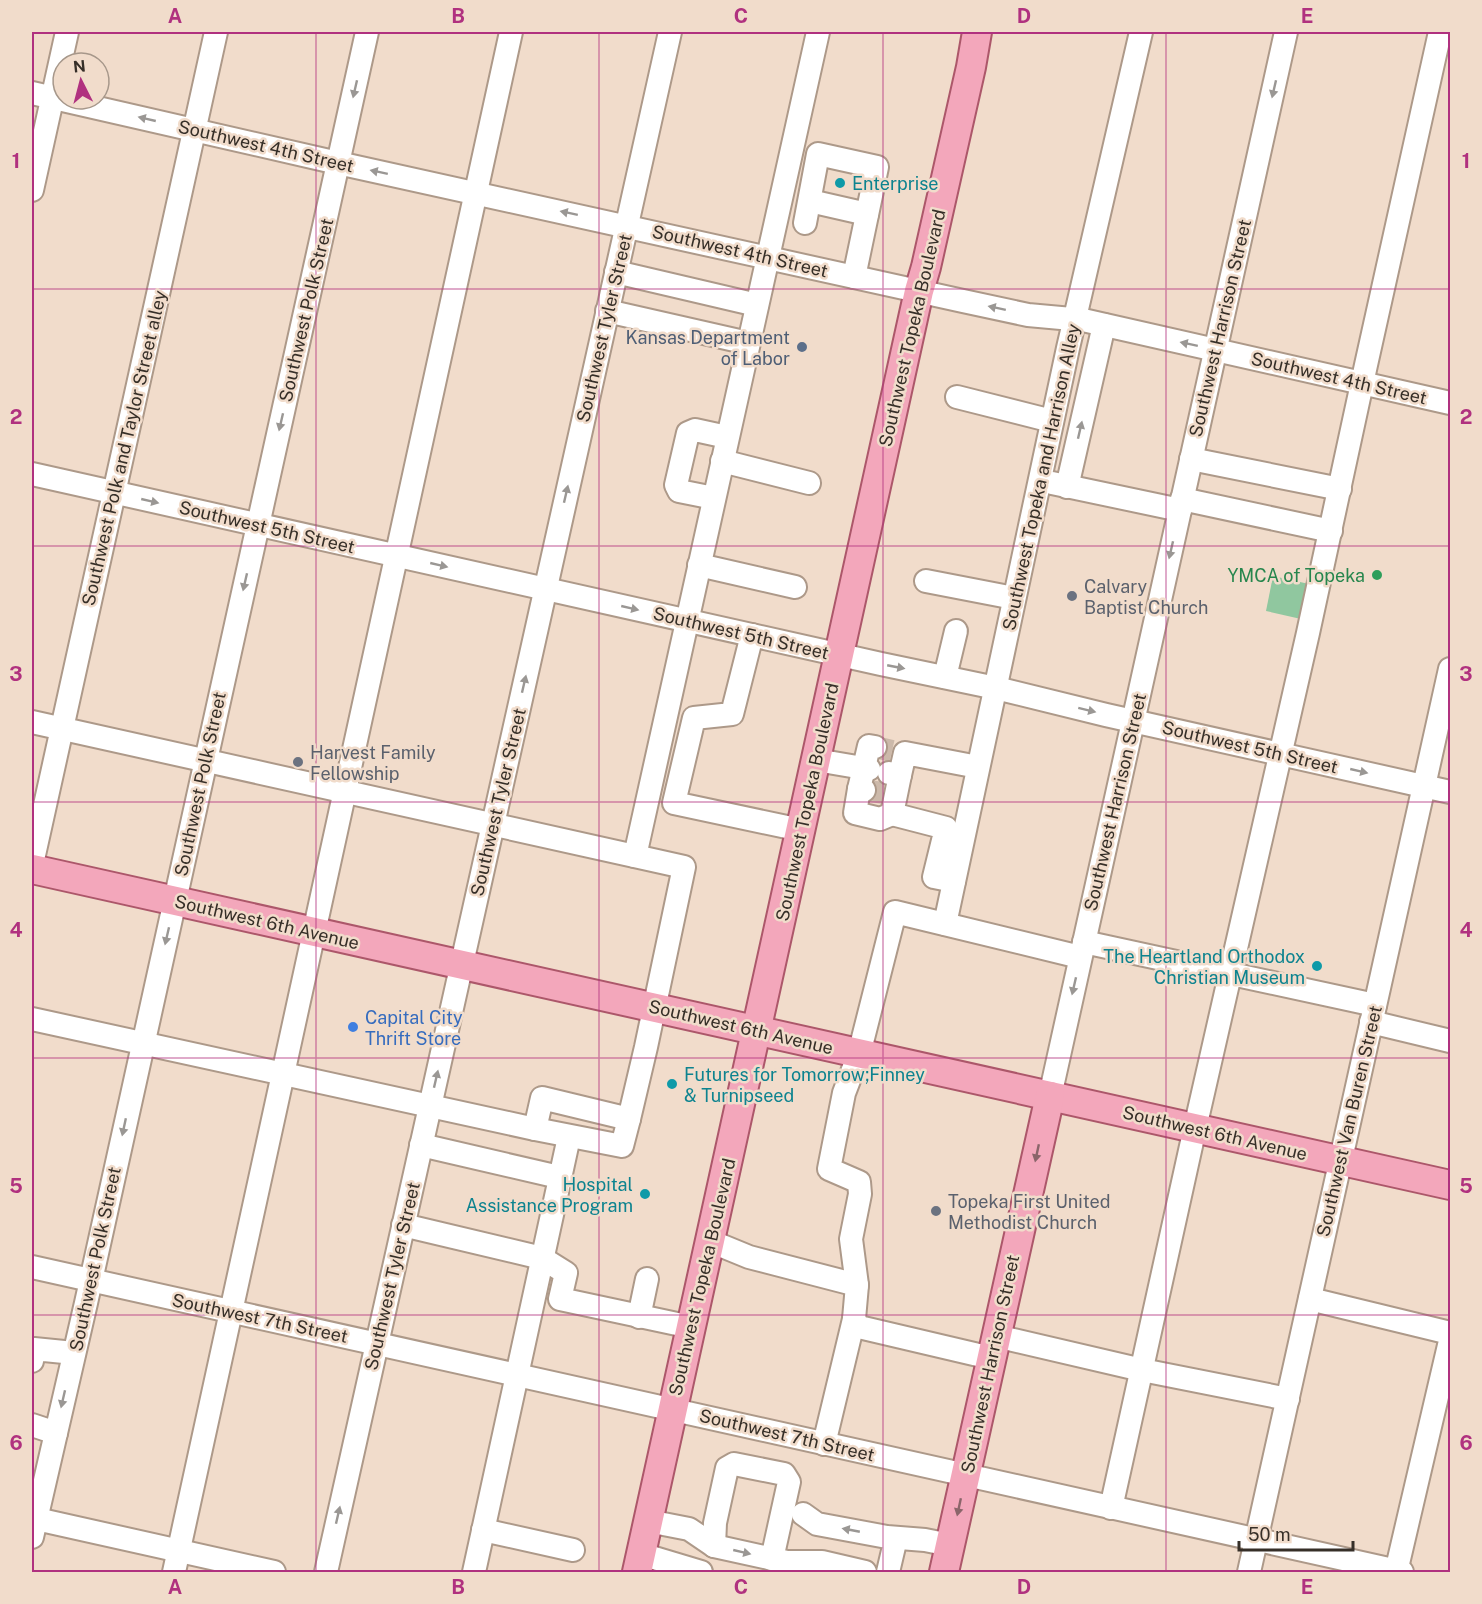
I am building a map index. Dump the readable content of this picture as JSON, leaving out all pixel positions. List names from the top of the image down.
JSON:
{
  "streets": {
    "main road": ["Southwest Topeka Boulevard", "Southwest Harrison Street", "Southwest 6th Avenue"],
    "street": [
      "Southwest 4th Street",
      "Southwest Polk Street",
      "Southwest Tyler Street",
      "Southwest Polk and Taylor Street alley",
      "Southwest Topeka and Harrison Alley",
      "Southwest 5th Street",
      "Southwest Van Buren Street",
      "Southwest 7th Street"
    ]
  },
  "crossings": [
    ["Southwest 4th Street", "Southwest Polk Street"],
    ["Southwest 4th Street", "Southwest Tyler Street"],
    ["Southwest 4th Street", "Southwest Topeka Boulevard"],
    ["Southwest 4th Street", "Southwest Harrison Street"],
    ["Southwest 4th Street", "Southwest Polk and Taylor Street alley"],
    ["Southwest 4th Street", "Southwest Topeka and Harrison Alley"],
    ["Southwest Polk Street", "Southwest 5th Street"],
    ["Southwest Polk Street", "Southwest 6th Avenue"],
    ["Southwest Polk Street", "Southwest 7th Street"],
    ["Southwest Tyler Street", "Southwest 5th Street"],
    ["Southwest Tyler Street", "Southwest 6th Avenue"],
    ["Southwest Tyler Street", "Southwest 7th Street"],
    ["Southwest Topeka Boulevard", "Southwest 5th Street"],
    ["Southwest Topeka Boulevard", "Southwest 6th Avenue"],
    ["Southwest Topeka Boulevard", "Southwest 7th Street"],
    ["Southwest Harrison Street", "Southwest 5th Street"],
    ["Southwest Harrison Street", "Southwest 6th Avenue"],
    ["Southwest Harrison Street", "Southwest 7th Street"],
    ["Southwest Polk and Taylor Street alley", "Southwest 5th Street"],
    ["Southwest Topeka and Harrison Alley", "Southwest 5th Street"],
    ["Southwest 5th Street", "Southwest Van Buren Street"],
    ["Southwest 6th Avenue", "Southwest Van Buren Street"],
    ["Southwest Van Buren Street", "Southwest 7th Street"]
  ],
  "one_way": ["Southwest 5th Street"],
  "places": [
    "Enterprise",
    "Kansas Department of Labor",
    "YMCA of Topeka",
    "Calvary Baptist Church",
    "Harvest Family Fellowship",
    "The Heartland Orthodox Christian Museum",
    "Capital City Thrift Store",
    "Futures for Tomorrow;Finney & Turnipseed",
    "Hospital Assistance Program",
    "Topeka First United Methodist Church"
  ],
  "scale_bar": "50 m",
  "north": "top",
  "grid": {
    "columns": [
      "A",
      "B",
      "C",
      "D",
      "E"
    ],
    "rows": [
      "1",
      "2",
      "3",
      "4",
      "5",
      "6"
    ]
  }
}
